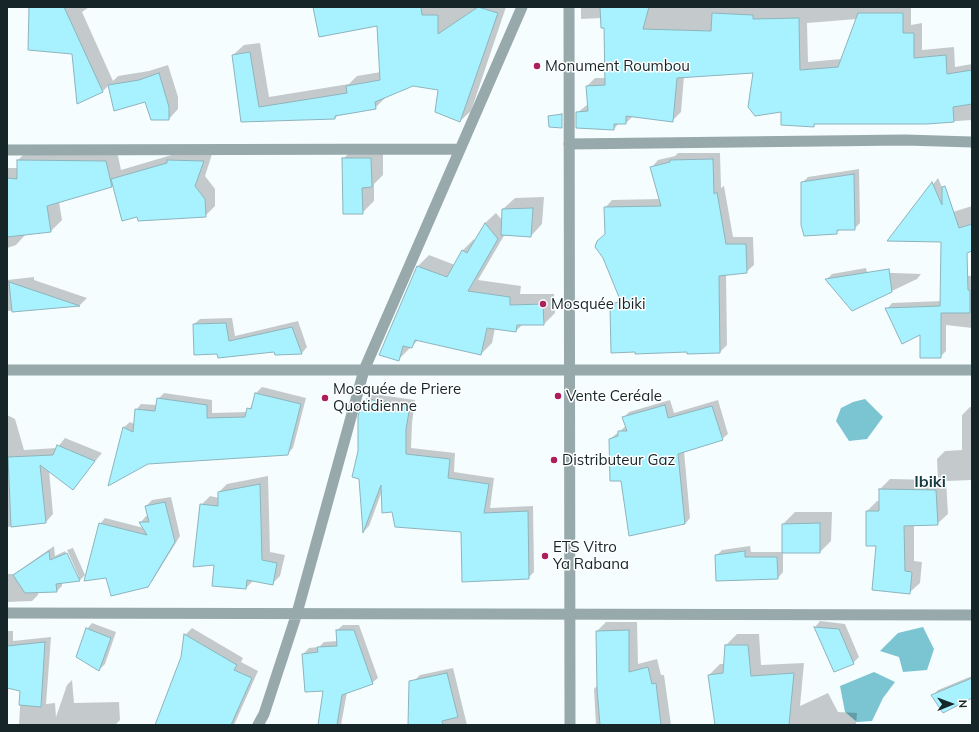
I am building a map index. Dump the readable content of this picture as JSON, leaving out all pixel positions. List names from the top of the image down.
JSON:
{
  "districts": ["Ibiki"],
  "places": [
    "Monument Roumbou",
    "Mosquée Ibiki",
    "Vente Ceréale",
    "Mosquée de Priere Quotidienne",
    "Distributeur Gaz",
    "ETS Vitro Ya Rabana"
  ],
  "north": "right"
}
